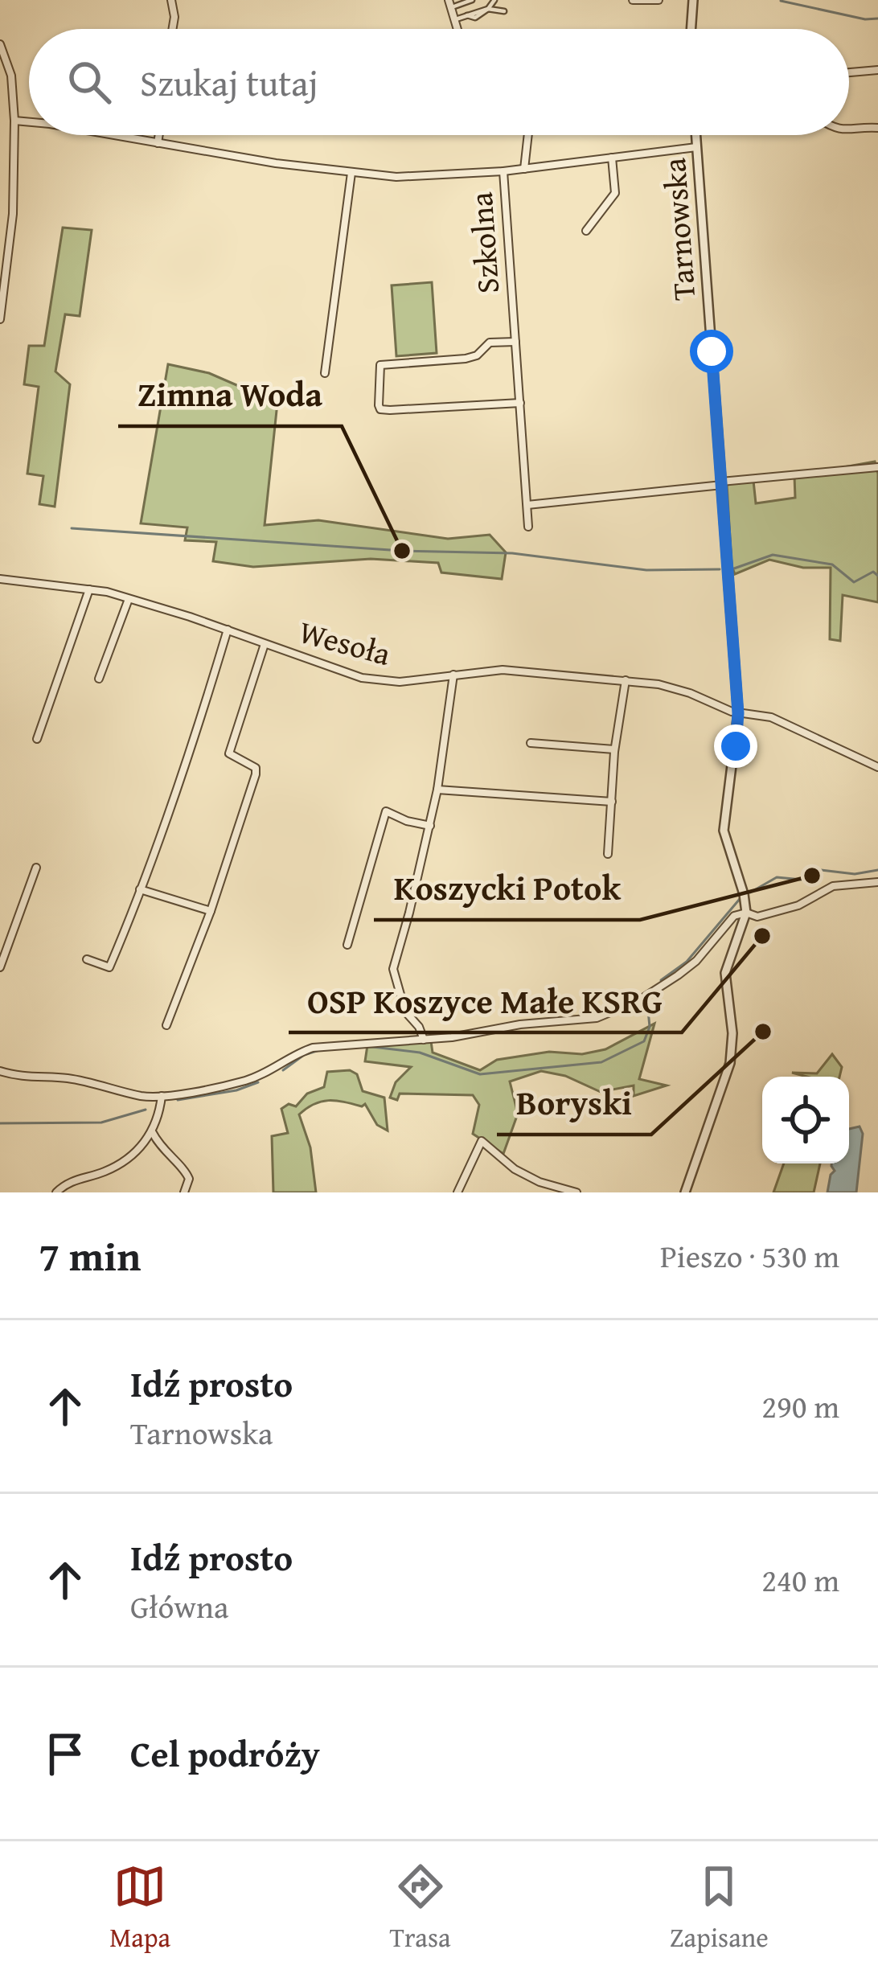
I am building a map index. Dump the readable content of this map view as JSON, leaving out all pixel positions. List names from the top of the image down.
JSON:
{
  "streets": {
    "street": ["Tarnowska", "Szkolna", "Wesoła"]
  },
  "crossings": [
    ["Tarnowska", "Szkolna"],
    ["Tarnowska", "Wesoła"]
  ],
  "places": [
    "Zimna Woda",
    "Koszycki Potok",
    "OSP Koszyce Małe KSRG",
    "Boryski"
  ],
  "page": {
    "search": "Szukaj tutaj",
    "heading": ["7 min", "Pieszo · 530 m"],
    "list": [
      ["Idź prosto", "Tarnowska", "290 m"],
      ["Idź prosto", "Główna", "240 m"],
      "Cel podróży"
    ],
    "nav": ["Mapa", "Trasa", "Zapisane"]
  }
}
